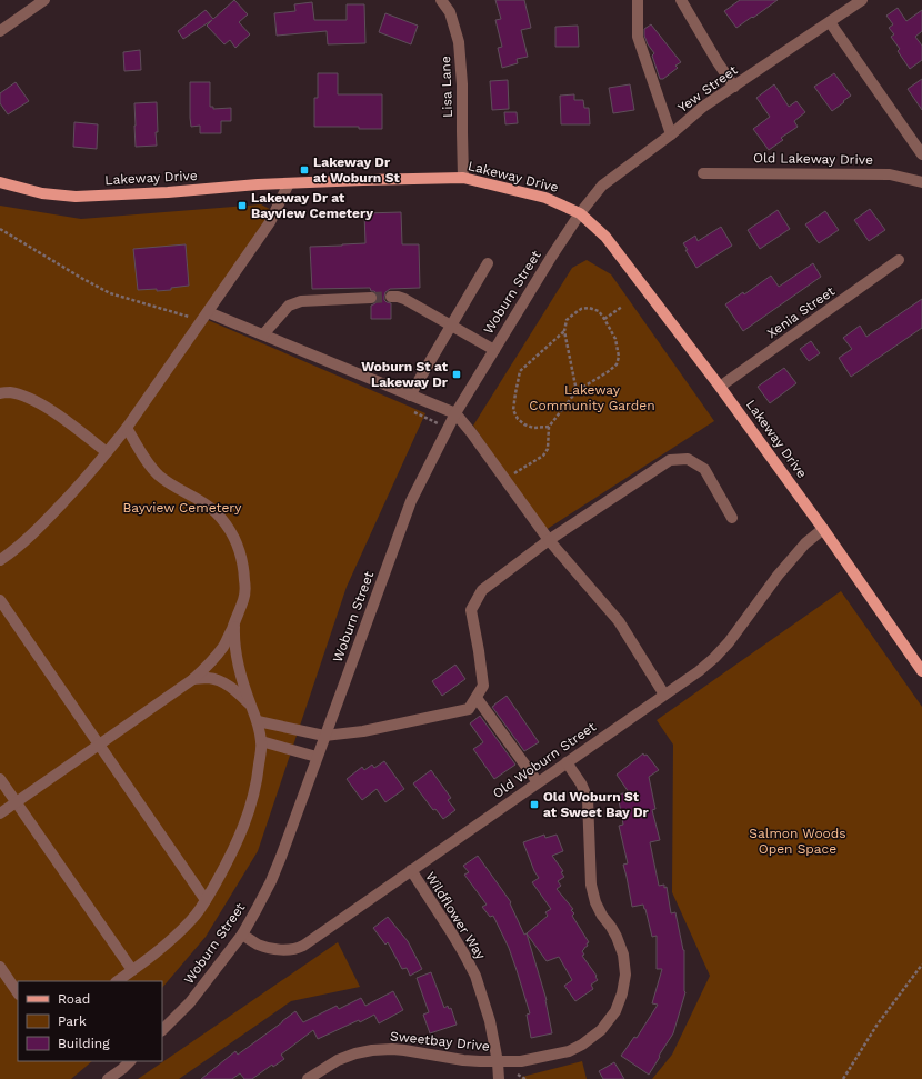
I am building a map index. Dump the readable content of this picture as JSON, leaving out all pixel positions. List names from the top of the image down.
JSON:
{
  "streets": {
    "main road": ["Lakeway Drive"],
    "street": [
      "Lisa Lane",
      "Yew Street",
      "Old Lakeway Drive",
      "Woburn Street",
      "Xenia Street",
      "Old Woburn Street",
      "Wildflower Way",
      "Sweetbay Drive"
    ]
  },
  "crossings": [
    ["Lisa Lane", "Lakeway Drive"],
    ["Yew Street", "Lakeway Drive"],
    ["Yew Street", "Woburn Street"],
    ["Lakeway Drive", "Woburn Street"],
    ["Lakeway Drive", "Xenia Street"],
    ["Lakeway Drive", "Old Woburn Street"],
    ["Woburn Street", "Old Woburn Street"],
    ["Old Woburn Street", "Wildflower Way"],
    ["Old Woburn Street", "Sweetbay Drive"],
    ["Wildflower Way", "Sweetbay Drive"]
  ],
  "parks": ["Lakeway Community Garden", "Bayview Cemetery", "Salmon Woods Open Space"],
  "places": {
    "transit": [
      "Lakeway Dr at Woburn St",
      "Lakeway Dr at Bayview Cemetery",
      "Woburn St at Lakeway Dr",
      "Old Woburn St at Sweet Bay Dr"
    ]
  },
  "legend": ["Road", "Park", "Building"]
}
